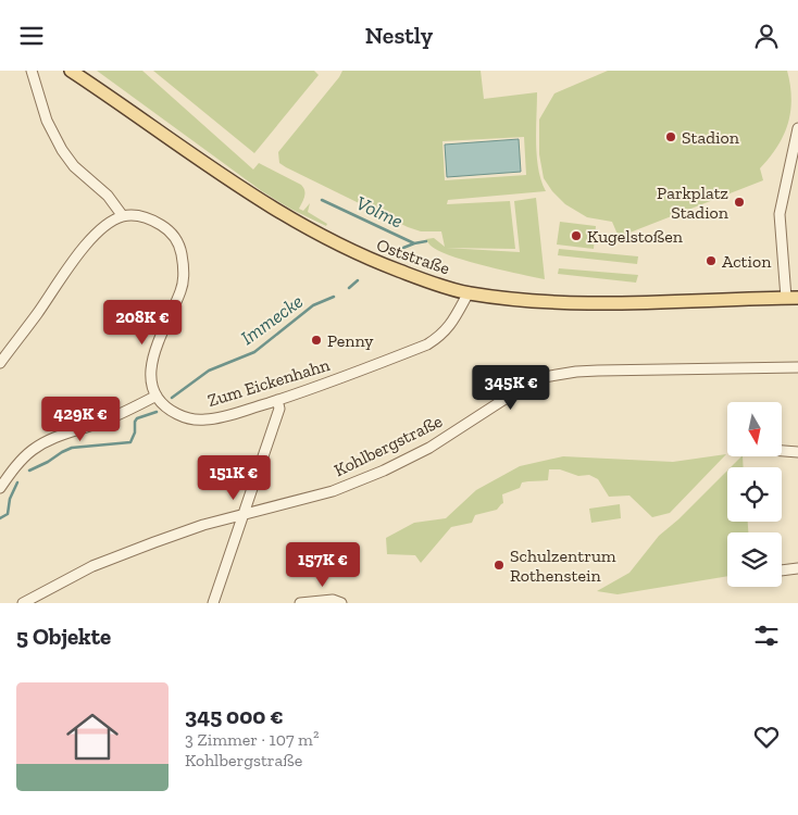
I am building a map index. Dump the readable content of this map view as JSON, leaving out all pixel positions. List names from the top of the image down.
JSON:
{
  "streets": {
    "main road": ["Oststraße"],
    "street": ["Zum Eickenhahn", "Kohlbergstraße"]
  },
  "crossings": [
    ["Oststraße", "Zum Eickenhahn"]
  ],
  "water": ["Volme", "Immecke"],
  "places": [
    "Stadion",
    "Parkplatz Stadion",
    "Kugelstoßen",
    "Action",
    "Penny",
    "Schulzentrum Rothenstein"
  ],
  "north": "bottom",
  "page": {
    "header": "Nestly",
    "price": [
      "208K €",
      "345K €",
      "429K €",
      "151K €",
      "157K €"
    ],
    "heading": "5 Objekte",
    "list": [
      {
        "name": "345 000 €",
        "note": "3 Zimmer · 107 m² · Kohlbergstraße"
      }
    ]
  }
}
